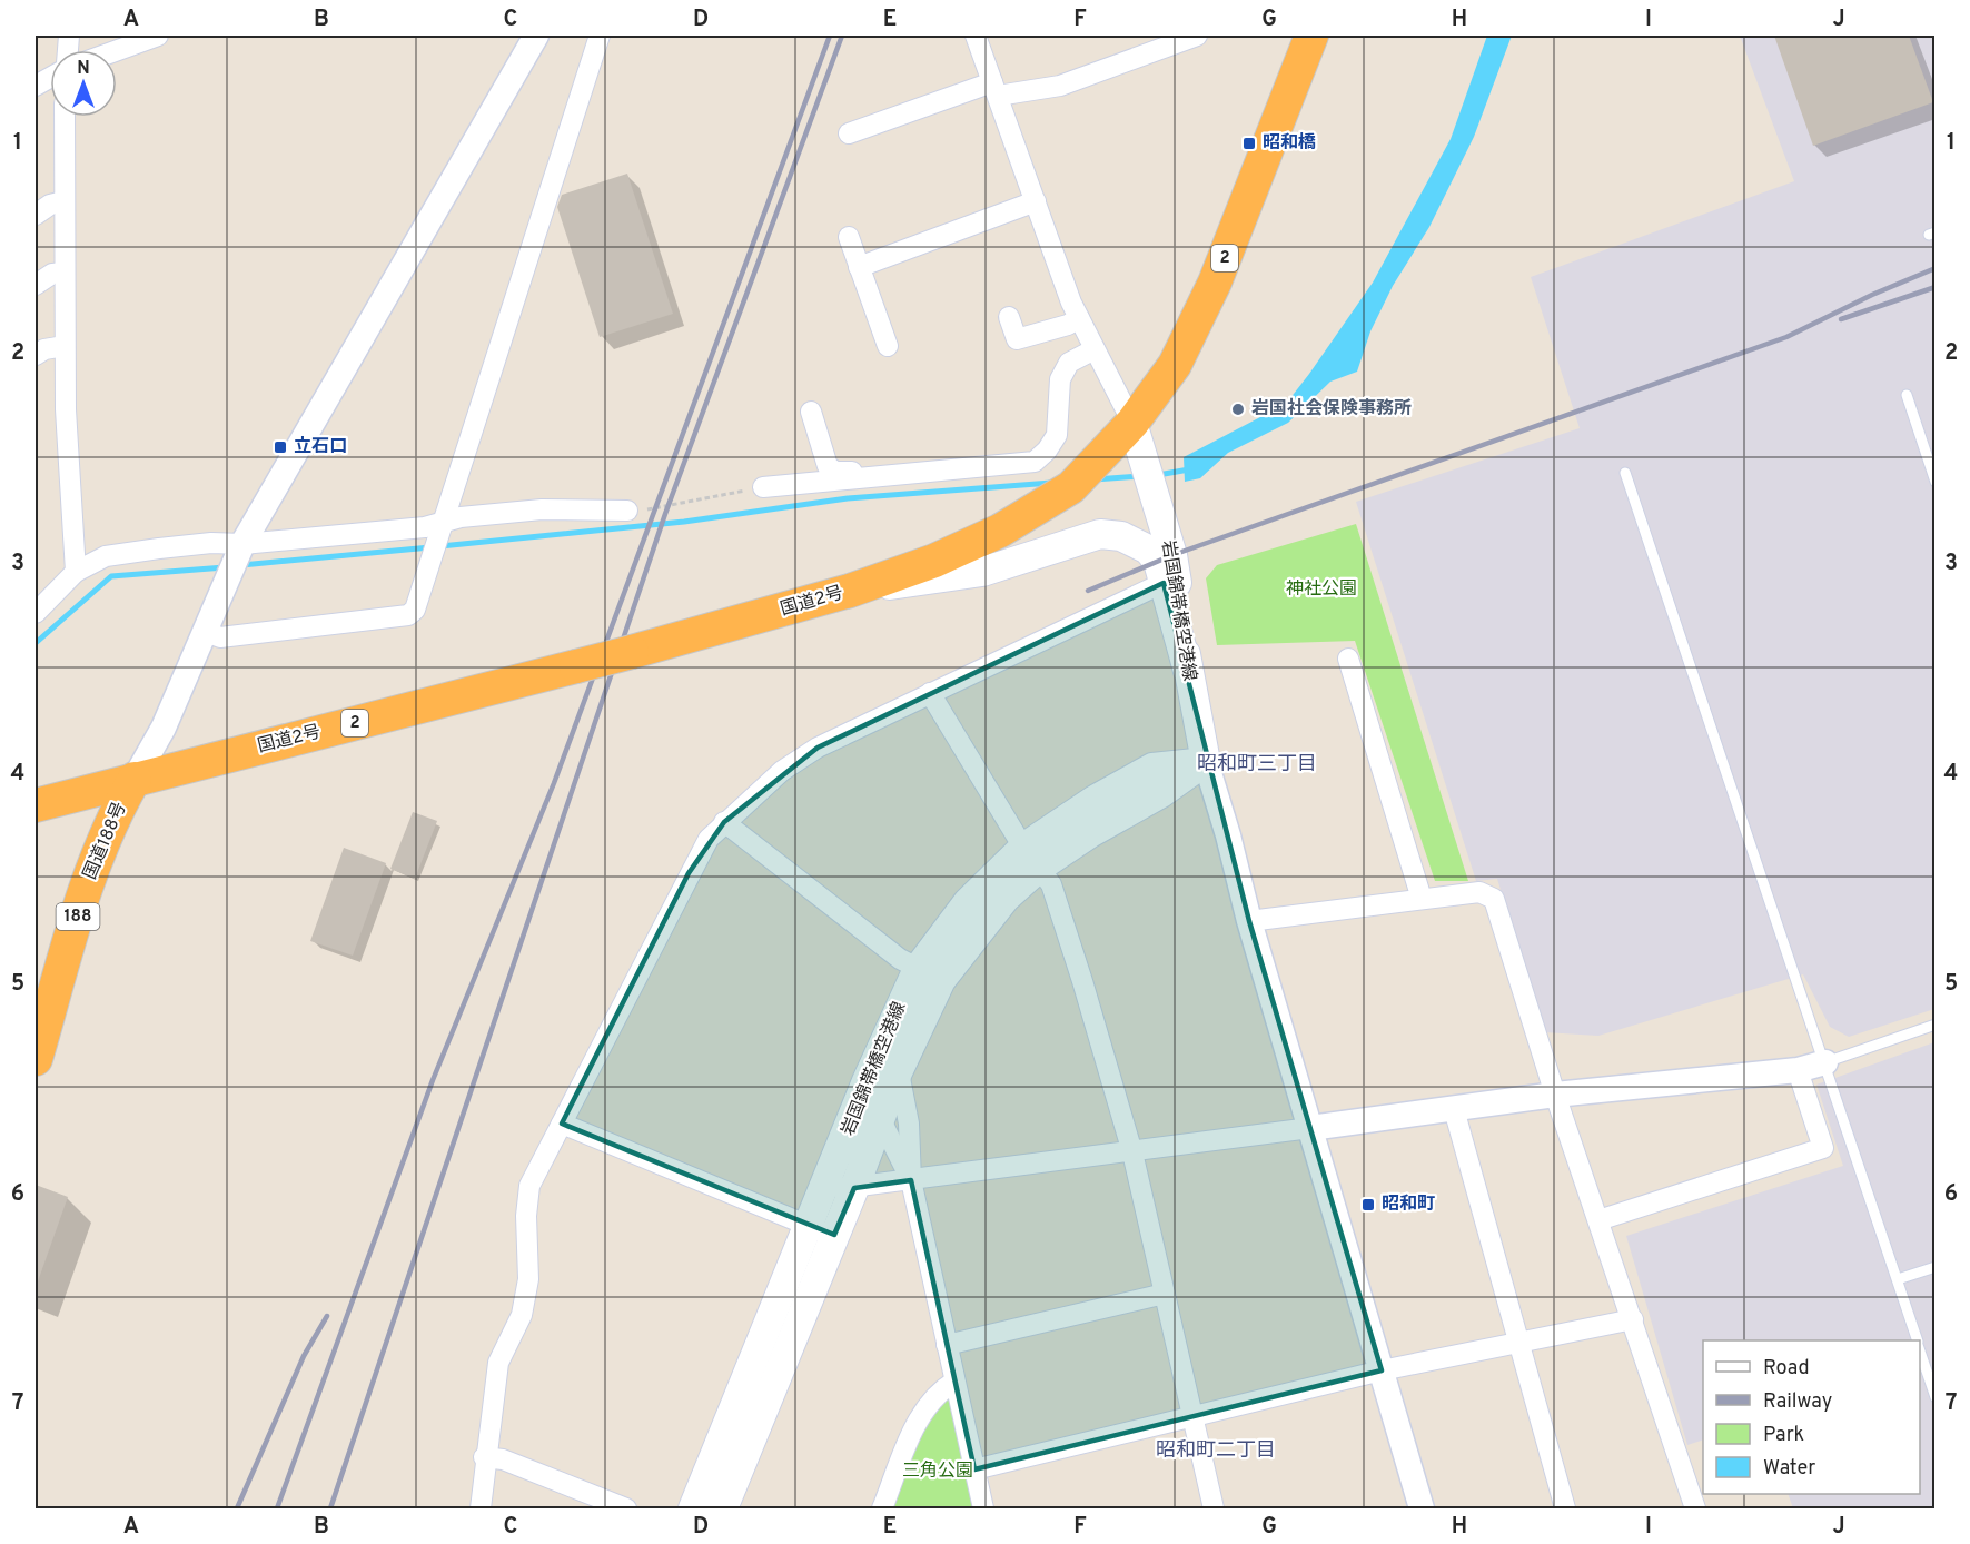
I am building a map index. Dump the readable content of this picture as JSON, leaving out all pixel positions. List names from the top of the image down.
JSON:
{
  "streets": {
    "highway": [
      "2",
      "国道2号",
      "国道188号",
      "188"
    ],
    "main road": ["岩国錦帯橋空港線"]
  },
  "crossings": [
    ["国道2号", "岩国錦帯橋空港線"],
    ["国道2号", "国道188号"]
  ],
  "districts": ["昭和町三丁目", "昭和町二丁目"],
  "parks": ["神社公園", "三角公園"],
  "places": {
    "transit": ["昭和橋", "立石口", "昭和町"],
    "other": ["岩国社会保険事務所"]
  },
  "legend": [
    "Road",
    "Railway",
    "Park",
    "Water"
  ],
  "north": "top",
  "grid": {
    "columns": [
      "A",
      "B",
      "C",
      "D",
      "E",
      "F",
      "G",
      "H",
      "I",
      "J"
    ],
    "rows": [
      "1",
      "2",
      "3",
      "4",
      "5",
      "6",
      "7"
    ]
  }
}
